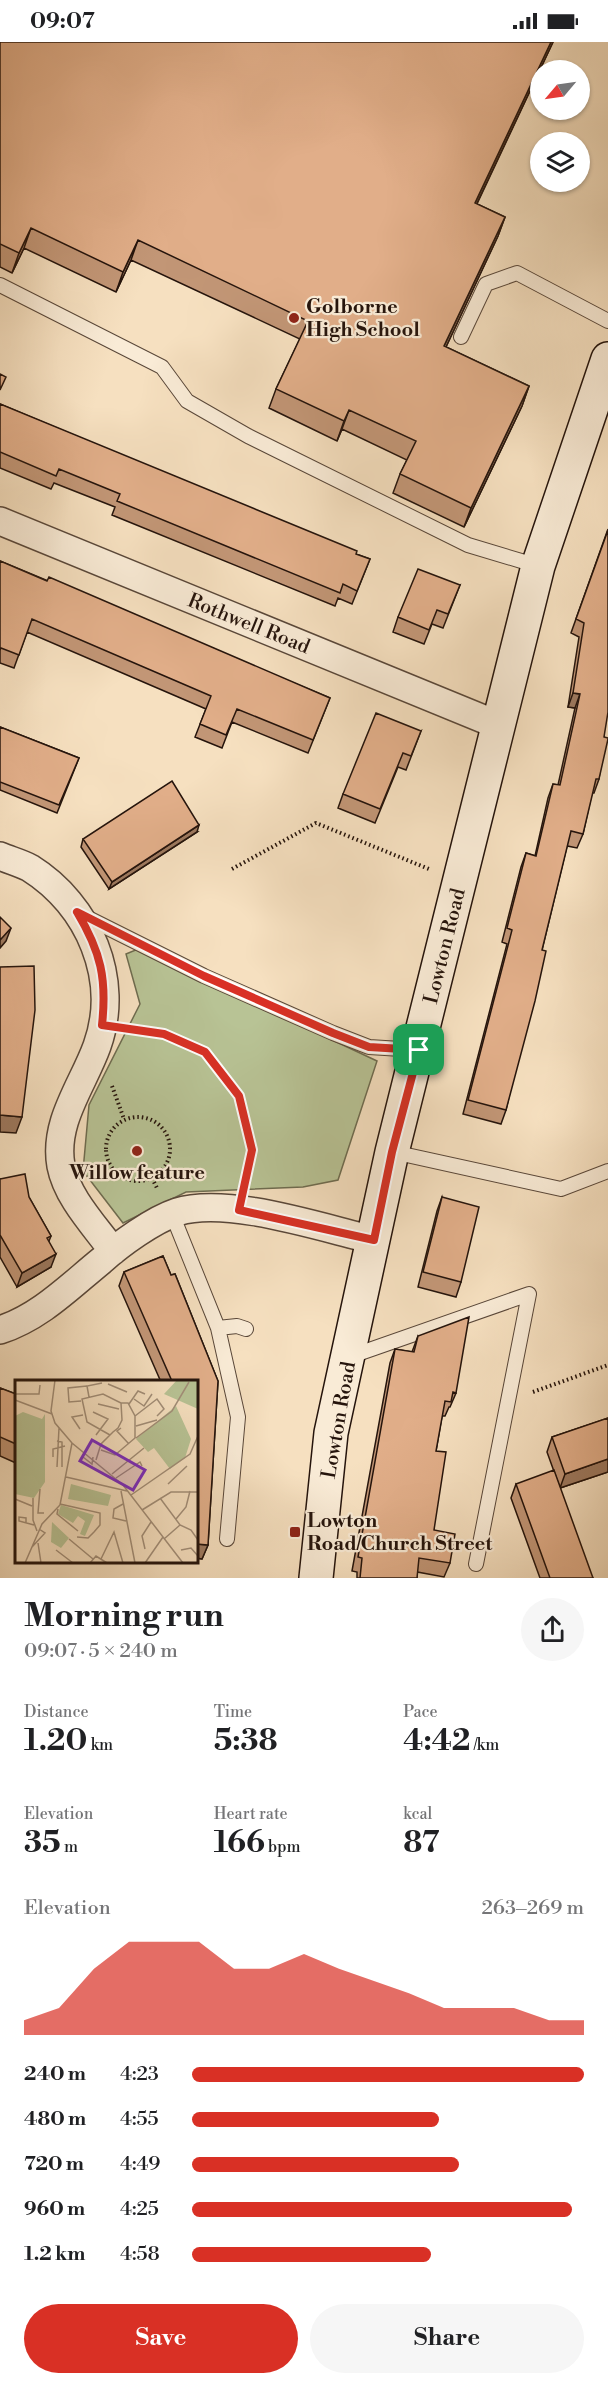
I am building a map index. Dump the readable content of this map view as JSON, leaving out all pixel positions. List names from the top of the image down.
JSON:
{
  "streets": {
    "main road": ["Lowton Road"],
    "street": ["Rothwell Road"]
  },
  "crossings": [
    ["Rothwell Road", "Lowton Road"]
  ],
  "places": {
    "other": ["Golborne High School", "Willow feature"],
    "transit": ["Lowton Road/Church Street"]
  },
  "north": "bottom left",
  "page": {
    "status": "09:07",
    "heading": ["Morning run", "09:07 · 5 × 240 m"],
    "stats": [
      ["Distance", "1.20 km"],
      ["Time", "5:38"],
      ["Pace", "4:42 /km"],
      ["Elevation", "35 m"],
      ["Heart rate", "166 bpm"],
      ["kcal", "87"]
    ],
    "chart": ["Elevation", "263–269 m"],
    "list": [
      {
        "name": "240 m",
        "note": "4:23"
      },
      {
        "name": "480 m",
        "note": "4:55"
      },
      {
        "name": "720 m",
        "note": "4:49"
      },
      {
        "name": "960 m",
        "note": "4:25"
      },
      {
        "name": "1.2 km",
        "note": "4:58"
      }
    ],
    "buttons": ["Save", "Share"]
  }
}
